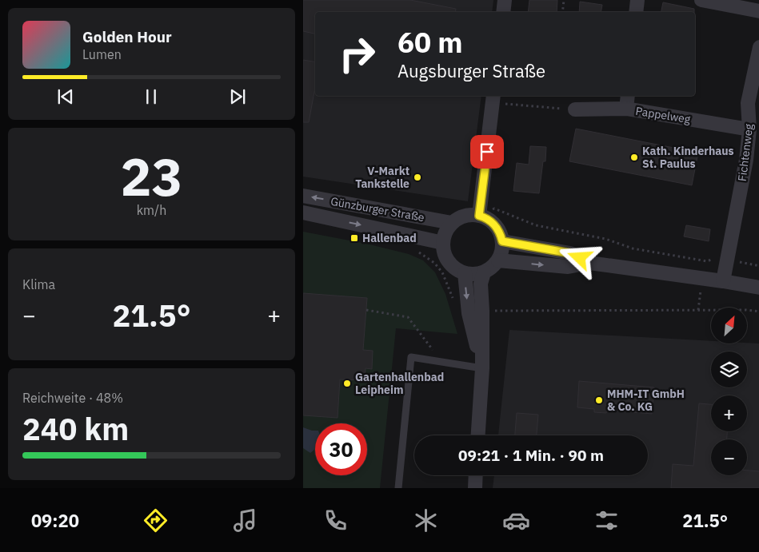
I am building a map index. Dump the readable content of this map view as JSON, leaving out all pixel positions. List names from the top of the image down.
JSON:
{
  "streets": {
    "street": ["Pappelweg", "Fichtenweg", "Günzburger Straße"]
  },
  "crossings": [
    ["Pappelweg", "Fichtenweg"]
  ],
  "places": {
    "other": [
      "Kath. Kinderhaus St. Paulus",
      "V-Markt Tankstelle",
      "Gartenhallenbad Leipheim",
      "MHM-IT GmbH & Co. KG"
    ],
    "transit": ["Hallenbad"]
  },
  "north": "top right",
  "page": {
    "turn": ["60 m", "Augsburger Straße"],
    "song": ["Golden Hour", "Lumen"],
    "tile": [
      ["23", "km/h"],
      "Klima",
      ["Reichweite · 48%", "240 km"]
    ],
    "heat": ["−", "21.5°", "+"],
    "map_buttons": ["+", "−"],
    "limit": "30",
    "trip": "09:21 · 1 Min. · 90 m",
    "tabs": ["09:20", "21.5°"]
  }
}
